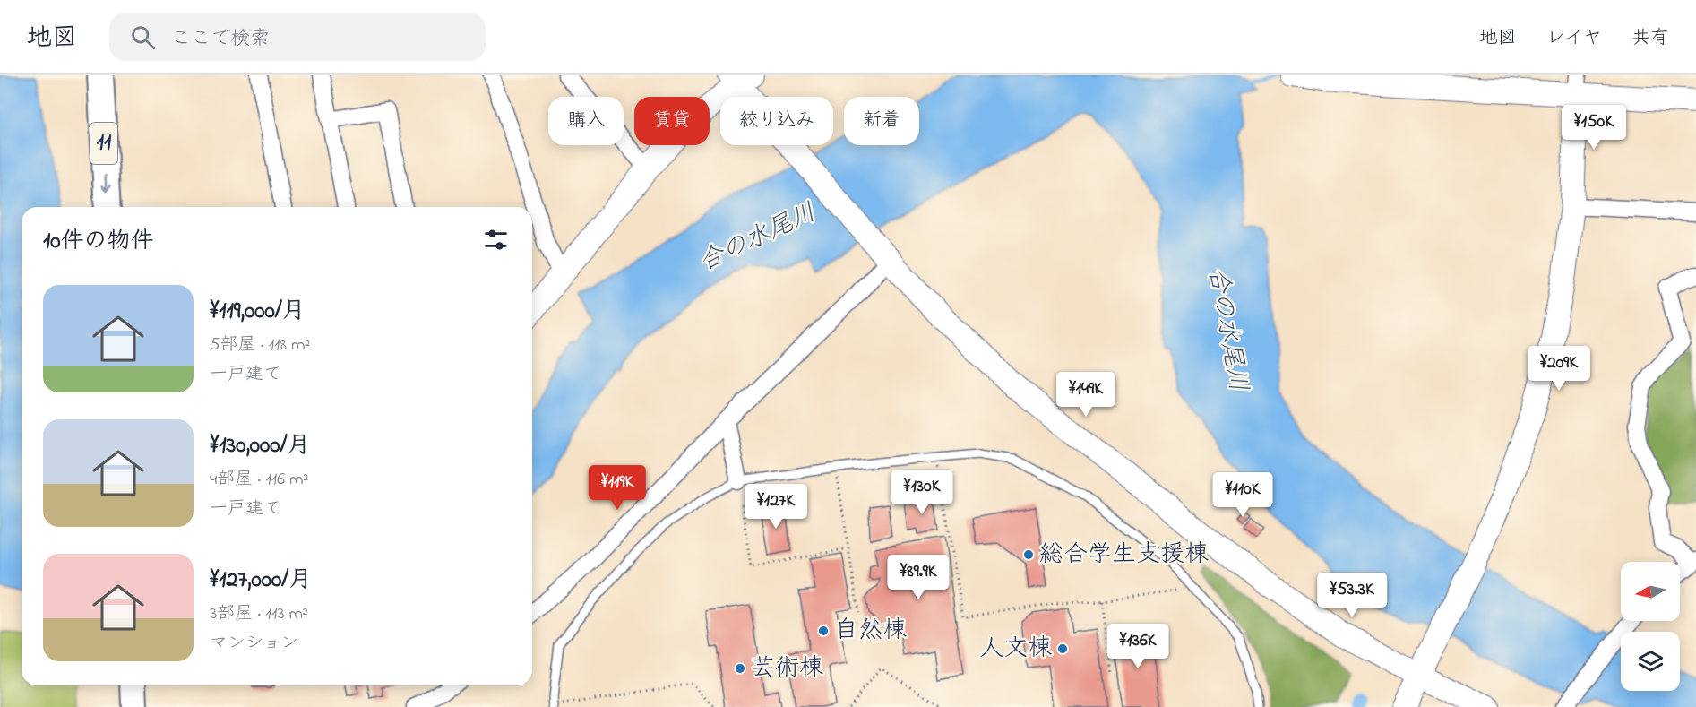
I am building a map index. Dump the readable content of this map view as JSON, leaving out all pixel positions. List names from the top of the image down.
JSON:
{
  "streets": {
    "main road": ["11"]
  },
  "water": ["合の水尾川"],
  "places": [
    "総合学生支援棟",
    "自然棟",
    "人文棟",
    "芸術棟"
  ],
  "north": "left",
  "page": {
    "header": "地図",
    "search": "ここで検索",
    "nav": ["地図", "レイヤ", "共有"],
    "chip": [
      "購入",
      "賃貸",
      "絞り込み",
      "新着"
    ],
    "price": [
      "¥150K",
      "¥209K",
      "¥149K",
      "¥119K",
      "¥130K",
      "¥110K",
      "¥127K",
      "¥89.9K",
      "¥53.3K",
      "¥136K"
    ],
    "heading": "10件の物件",
    "list": [
      {
        "name": "¥119,000/月",
        "note": "5部屋 · 118 m² · 一戸建て"
      },
      {
        "name": "¥130,000/月",
        "note": "4部屋 · 116 m² · 一戸建て"
      },
      {
        "name": "¥127,000/月",
        "note": "3部屋 · 113 m² · マンション"
      }
    ]
  }
}
